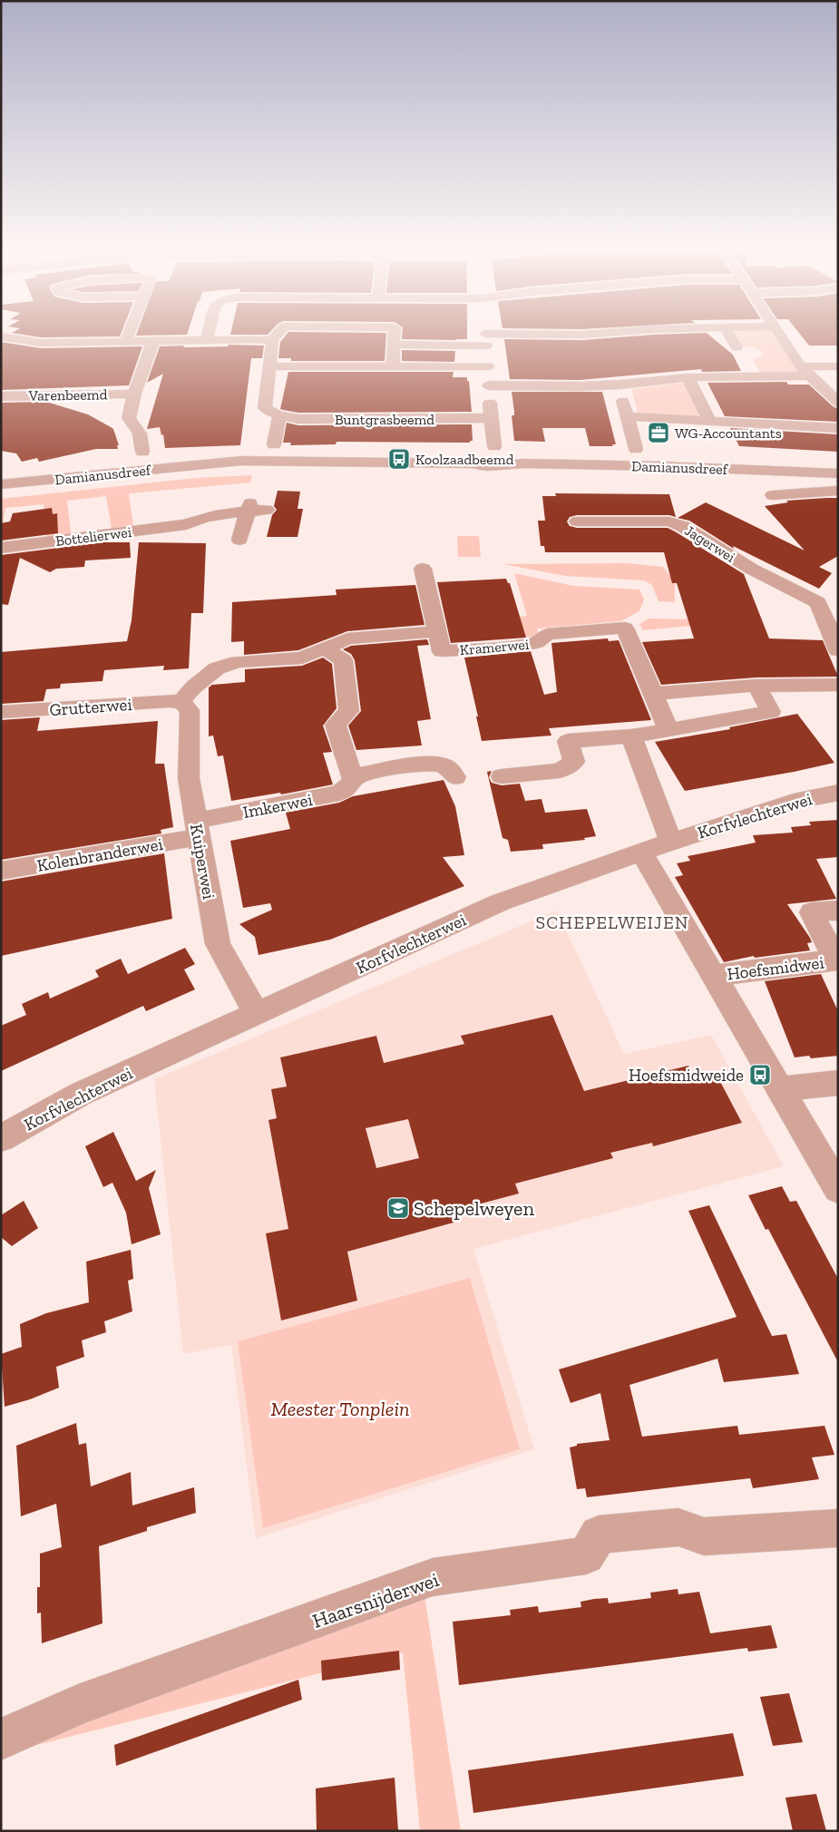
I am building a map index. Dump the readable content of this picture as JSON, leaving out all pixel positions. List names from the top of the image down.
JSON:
{
  "streets": {
    "street": [
      "Varenbeemd",
      "Buntgrasbeemd",
      "Damianusdreef",
      "Bottelierwei",
      "Jagerwei",
      "Kramerwei",
      "Grutterwei",
      "Imkerwei",
      "Korfvlechterwei",
      "Kolenbranderwei",
      "Kuiperwei",
      "Hoefsmidwei",
      "Haarsnijderwei"
    ]
  },
  "crossings": [
    ["Grutterwei", "Kuiperwei"],
    ["Imkerwei", "Kolenbranderwei"],
    ["Imkerwei", "Kuiperwei"],
    ["Korfvlechterwei", "Kuiperwei"],
    ["Korfvlechterwei", "Hoefsmidwei"],
    ["Kolenbranderwei", "Kuiperwei"]
  ],
  "districts": ["SCHEPELWEIJEN"],
  "parks": ["Meester Tonplein"],
  "places": {
    "office": ["WG-Accountants"],
    "bus stop": ["Koolzaadbeemd", "Hoefsmidweide"],
    "school or university": ["Schepelweyen"]
  }
}
